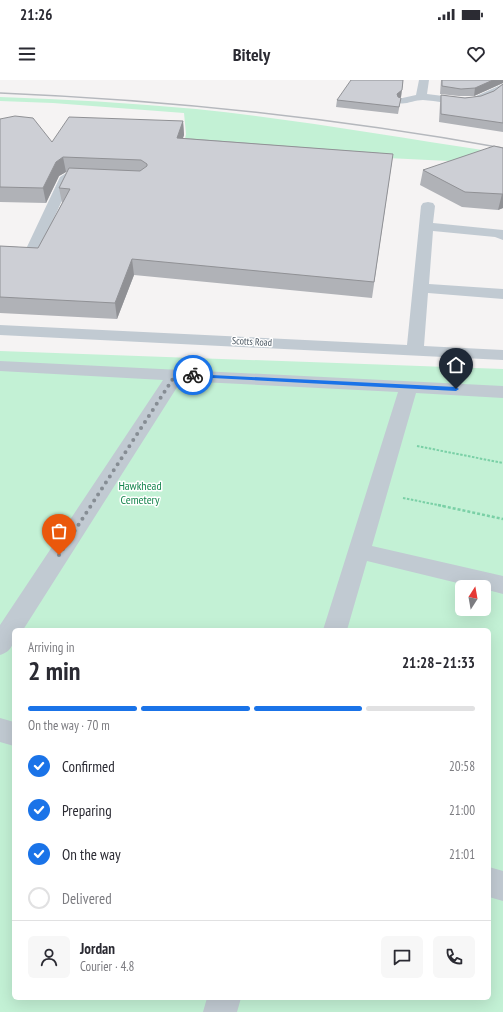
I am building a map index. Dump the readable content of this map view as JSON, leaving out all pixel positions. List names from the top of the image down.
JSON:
{
  "streets": {
    "street": ["Scotts Road"]
  },
  "parks": ["Hawkhead Cemetery"],
  "north": "top",
  "page": {
    "status": "21:26",
    "header": "Bitely",
    "heading": ["2 min", "Arriving in", "21:28–21:33"],
    "panel": ["Jordan", "Courier · 4.8"],
    "bar": "On the way · 70 m",
    "list": [
      ["Confirmed", "20:58"],
      ["Preparing", "21:00"],
      ["On the way", "21:01"],
      "Delivered"
    ]
  }
}
